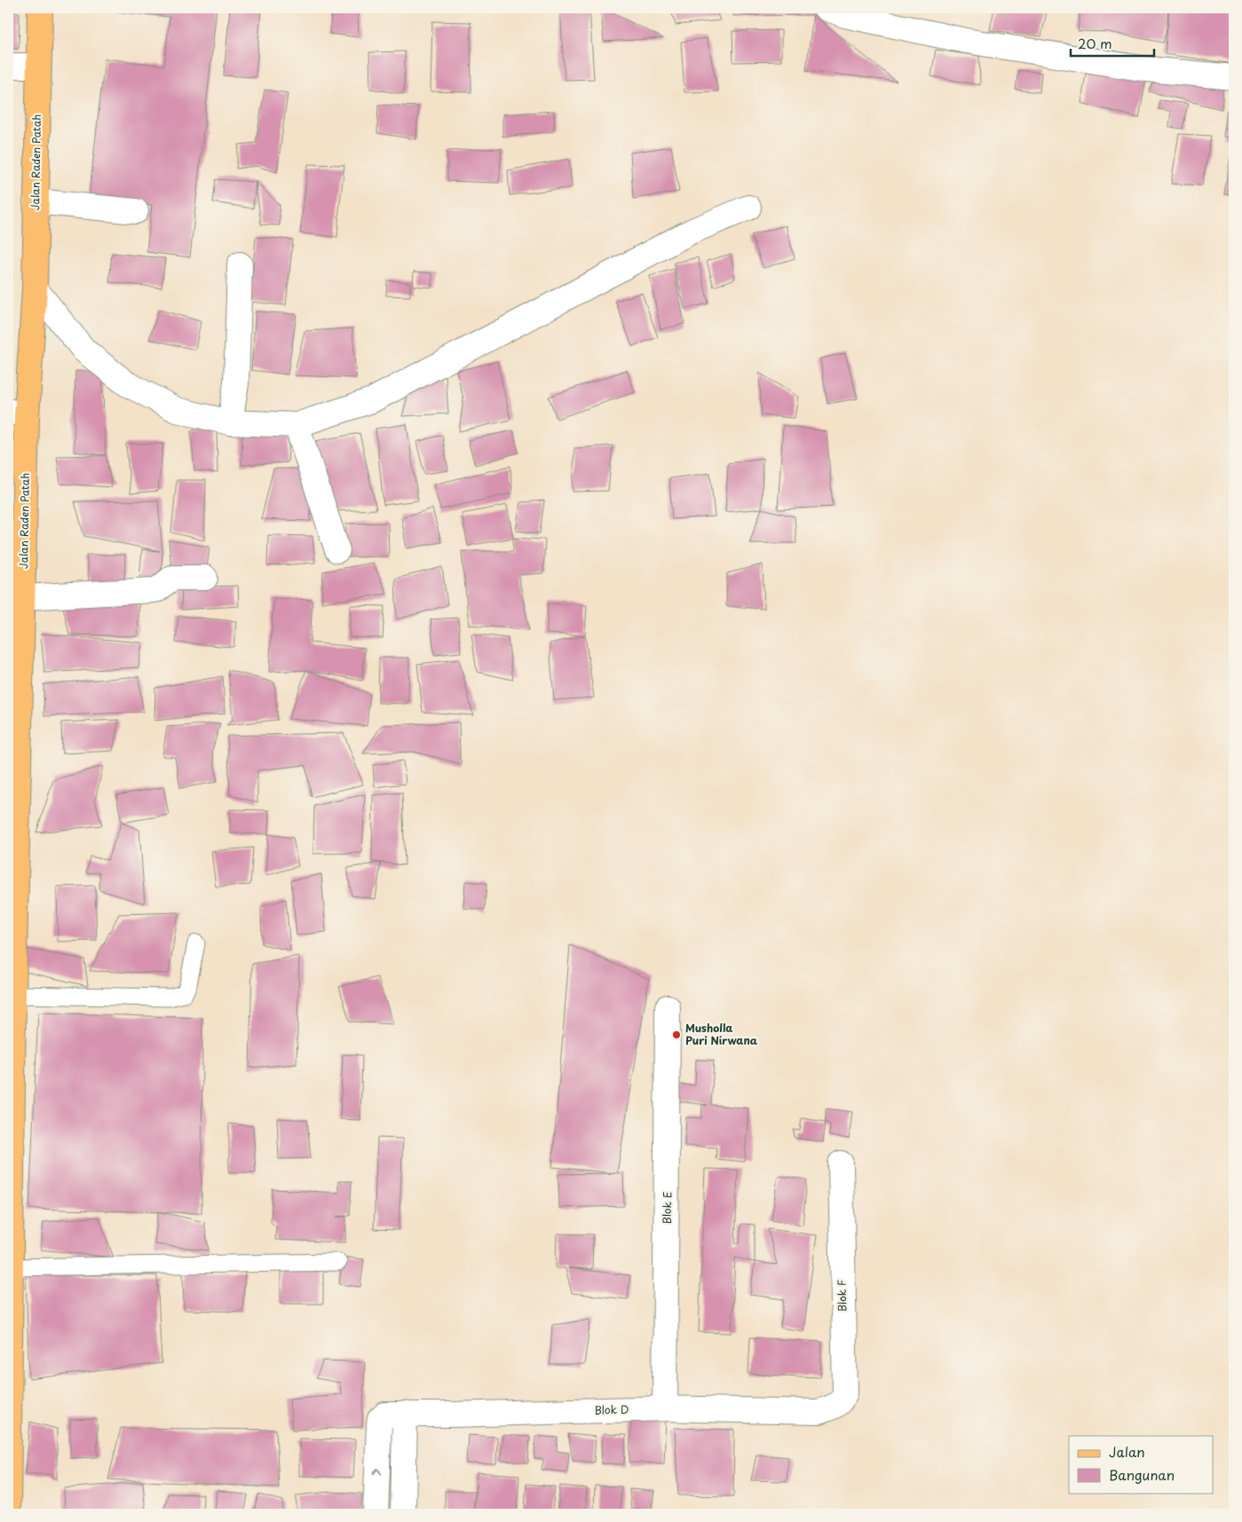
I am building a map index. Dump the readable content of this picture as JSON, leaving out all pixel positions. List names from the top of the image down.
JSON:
{
  "streets": {
    "main road": ["Jalan Raden Patah"],
    "street": ["Blok E", "Blok F", "Blok D"]
  },
  "crossings": [
    ["Blok E", "Blok D"],
    ["Blok F", "Blok D"]
  ],
  "places": ["Musholla Puri Nirwana"],
  "legend": ["Jalan", "Bangunan"],
  "scale_bar": "20 m"
}
